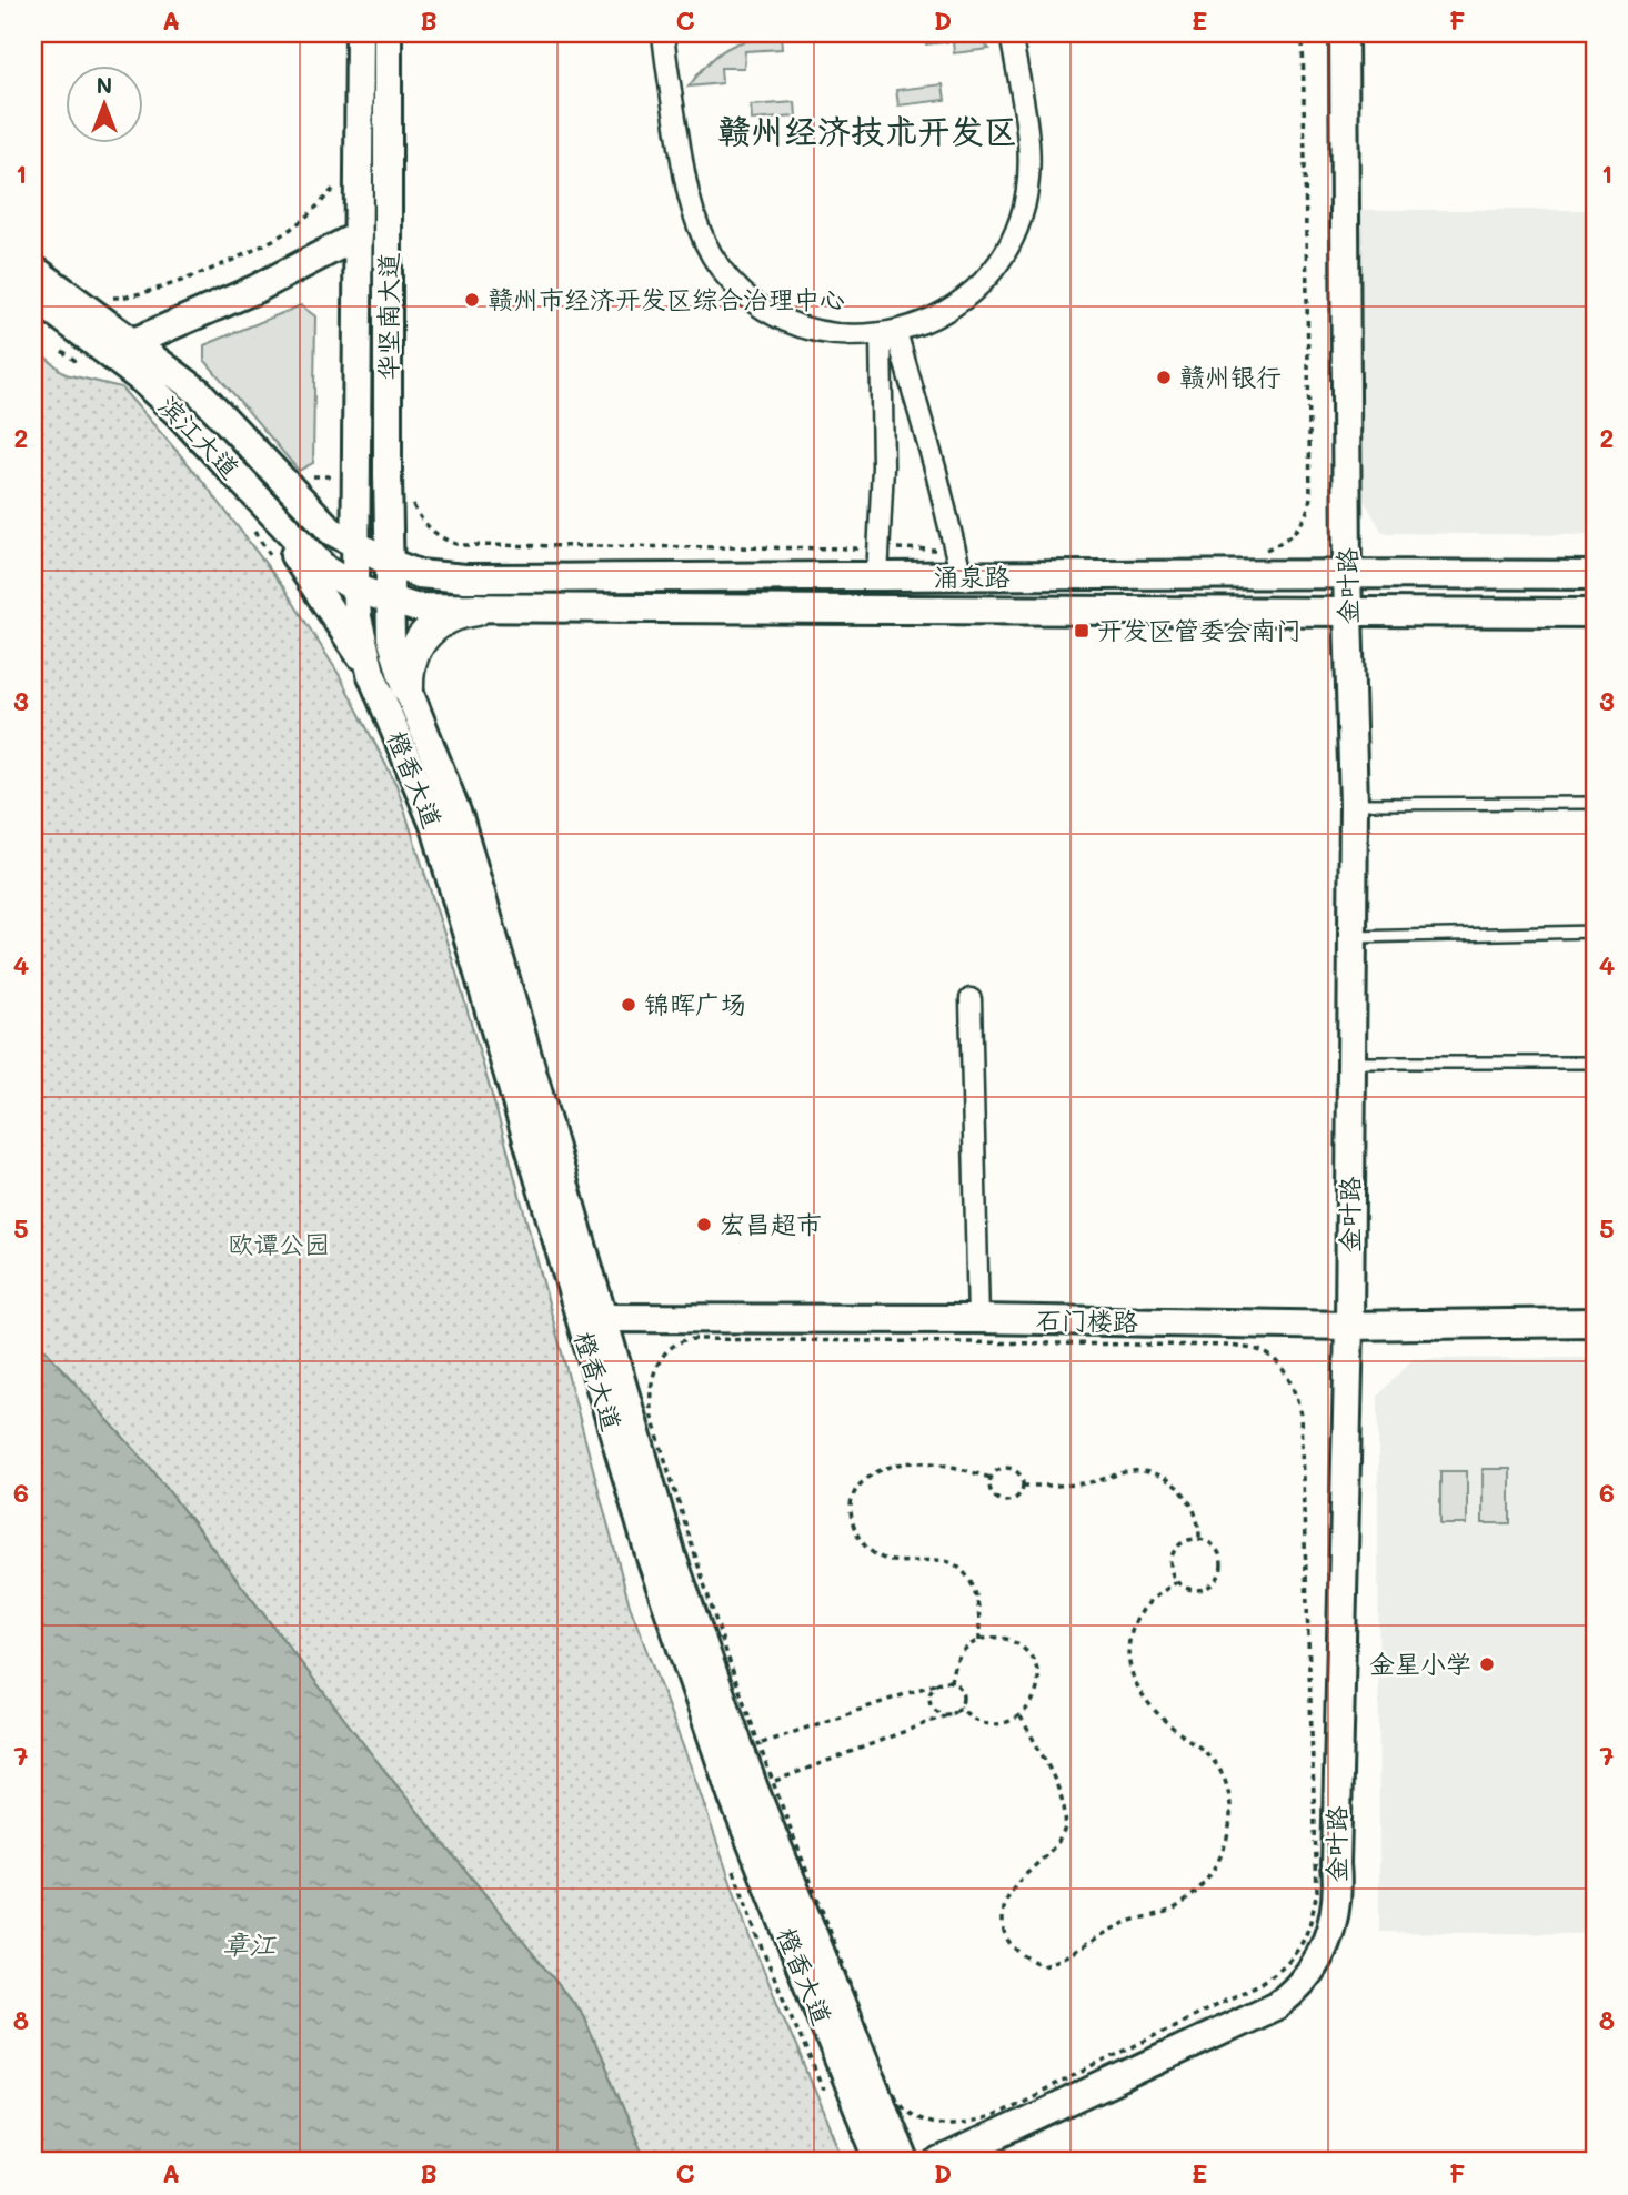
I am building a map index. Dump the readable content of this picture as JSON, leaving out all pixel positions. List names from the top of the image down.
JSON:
{
  "streets": {
    "main road": [
      "华坚南大道",
      "滨江大道",
      "涌泉路",
      "金叶路",
      "橙香大道",
      "石门楼路"
    ]
  },
  "crossings": [
    ["华坚南大道", "滨江大道"],
    ["华坚南大道", "涌泉路"],
    ["华坚南大道", "橙香大道"],
    ["滨江大道", "涌泉路"],
    ["滨江大道", "橙香大道"],
    ["涌泉路", "金叶路"],
    ["涌泉路", "橙香大道"],
    ["金叶路", "石门楼路"],
    ["橙香大道", "石门楼路"]
  ],
  "districts": ["赣州经济技术开发区"],
  "water": ["章江"],
  "parks": ["欧谭公园"],
  "places": {
    "other": [
      "赣州市经济开发区综合治理中心",
      "赣州银行",
      "锦晖广场",
      "宏昌超市",
      "金星小学"
    ],
    "transit": ["开发区管委会南门"]
  },
  "north": "top",
  "grid": {
    "columns": [
      "A",
      "B",
      "C",
      "D",
      "E",
      "F"
    ],
    "rows": [
      "1",
      "2",
      "3",
      "4",
      "5",
      "6",
      "7",
      "8"
    ]
  }
}
